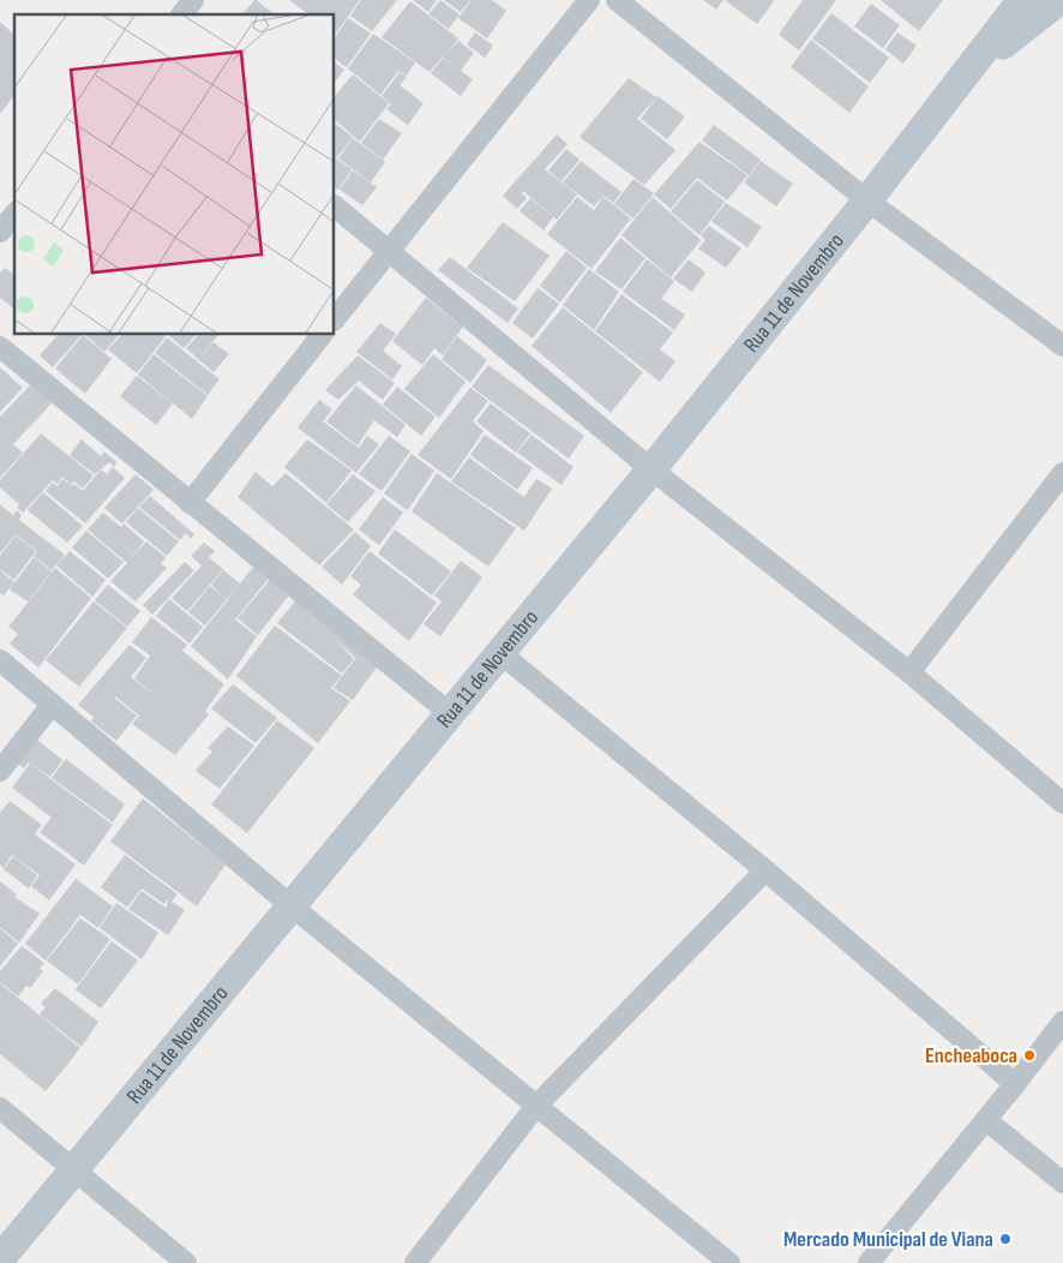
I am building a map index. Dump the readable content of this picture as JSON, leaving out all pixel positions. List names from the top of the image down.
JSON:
{
  "streets": {
    "main road": ["Rua 11 de Novembro"]
  },
  "places": ["Encheaboca", "Mercado Municipal de Viana"]
}
